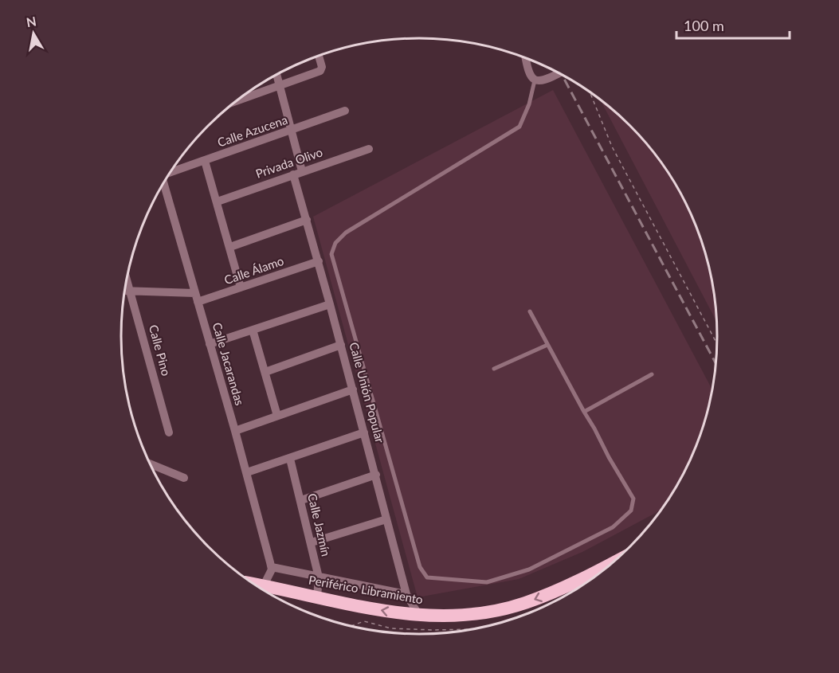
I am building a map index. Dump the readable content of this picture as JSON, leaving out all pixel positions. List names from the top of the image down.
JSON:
{
  "streets": {
    "highway": ["Periférico Libramiento"],
    "street": [
      "Calle Azucena",
      "Privada Olivo",
      "Calle Álamo",
      "Calle Pino",
      "Calle Jacarandas",
      "Calle Unión Popular",
      "Calle Jazmín"
    ]
  },
  "crossings": [
    ["Calle Azucena", "Calle Unión Popular"],
    ["Privada Olivo", "Calle Unión Popular"],
    ["Calle Álamo", "Calle Jacarandas"],
    ["Calle Álamo", "Calle Unión Popular"],
    ["Calle Unión Popular", "Periférico Libramiento"],
    ["Calle Jazmín", "Periférico Libramiento"]
  ],
  "one_way": ["Periférico Libramiento"],
  "scale_bar": "100 m",
  "north": "top"
}
